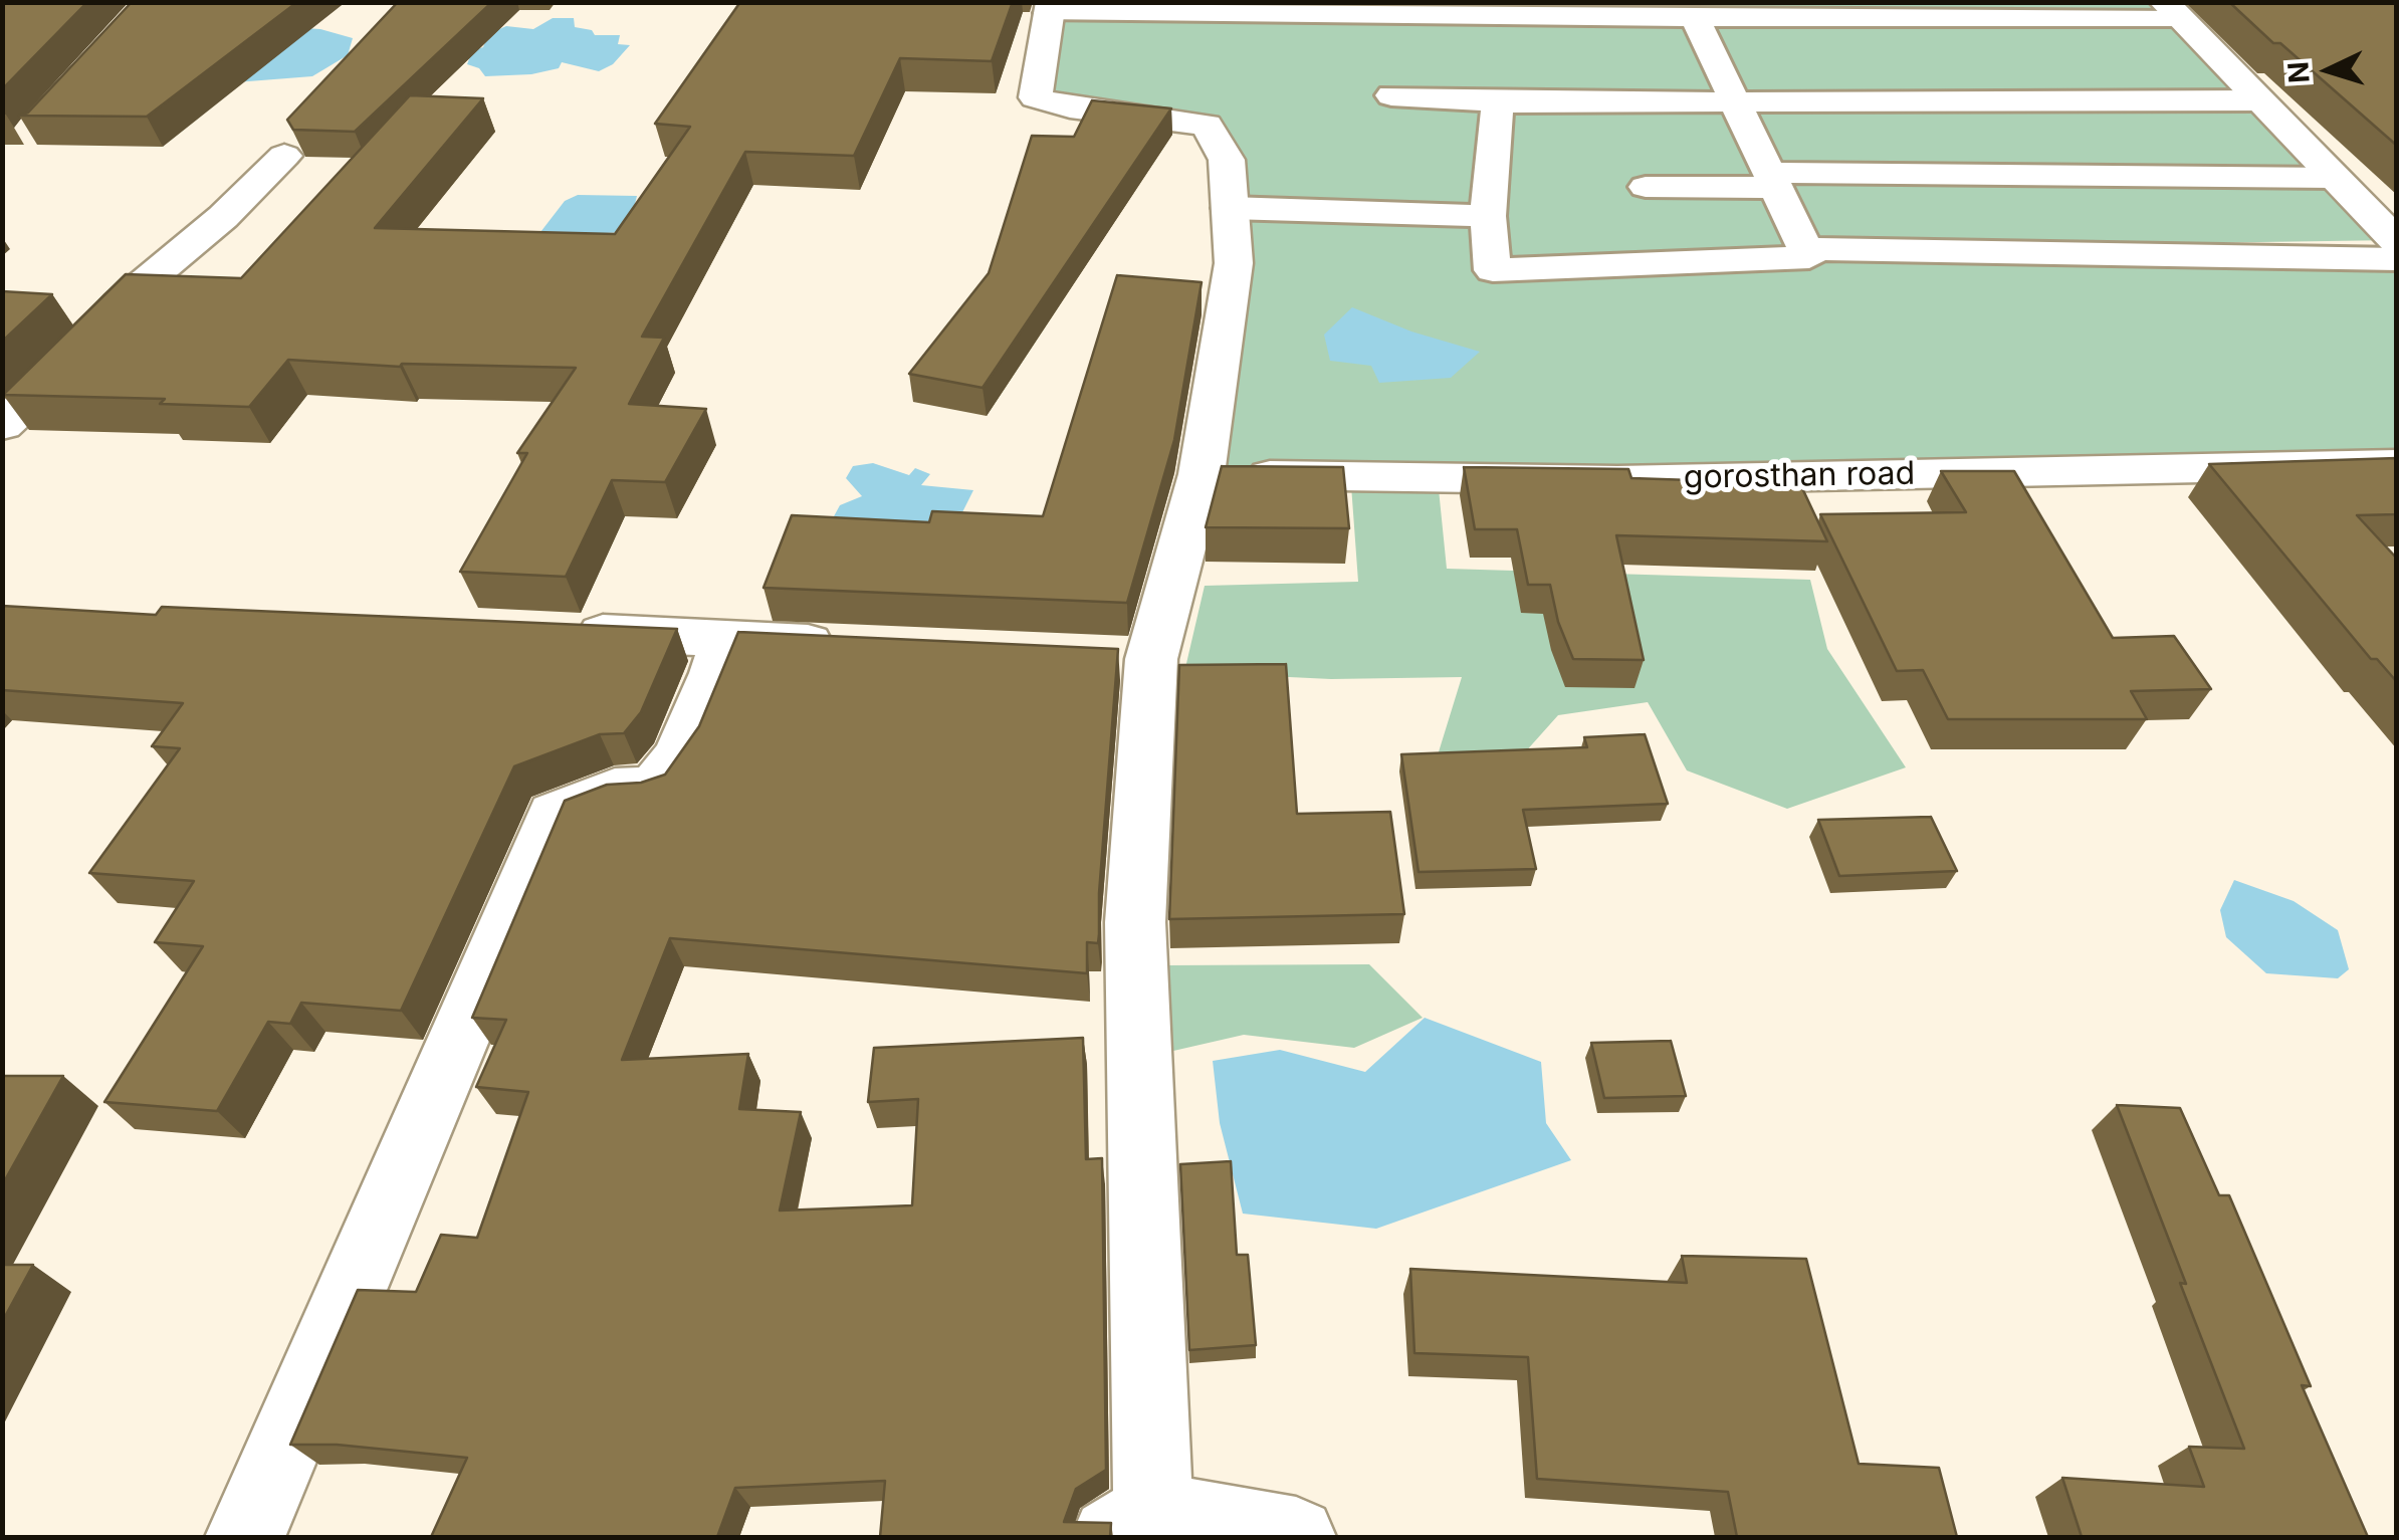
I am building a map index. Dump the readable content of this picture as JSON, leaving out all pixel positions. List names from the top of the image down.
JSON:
{
  "streets": {
    "street": ["gorosthan road"]
  },
  "north": "left"
}
